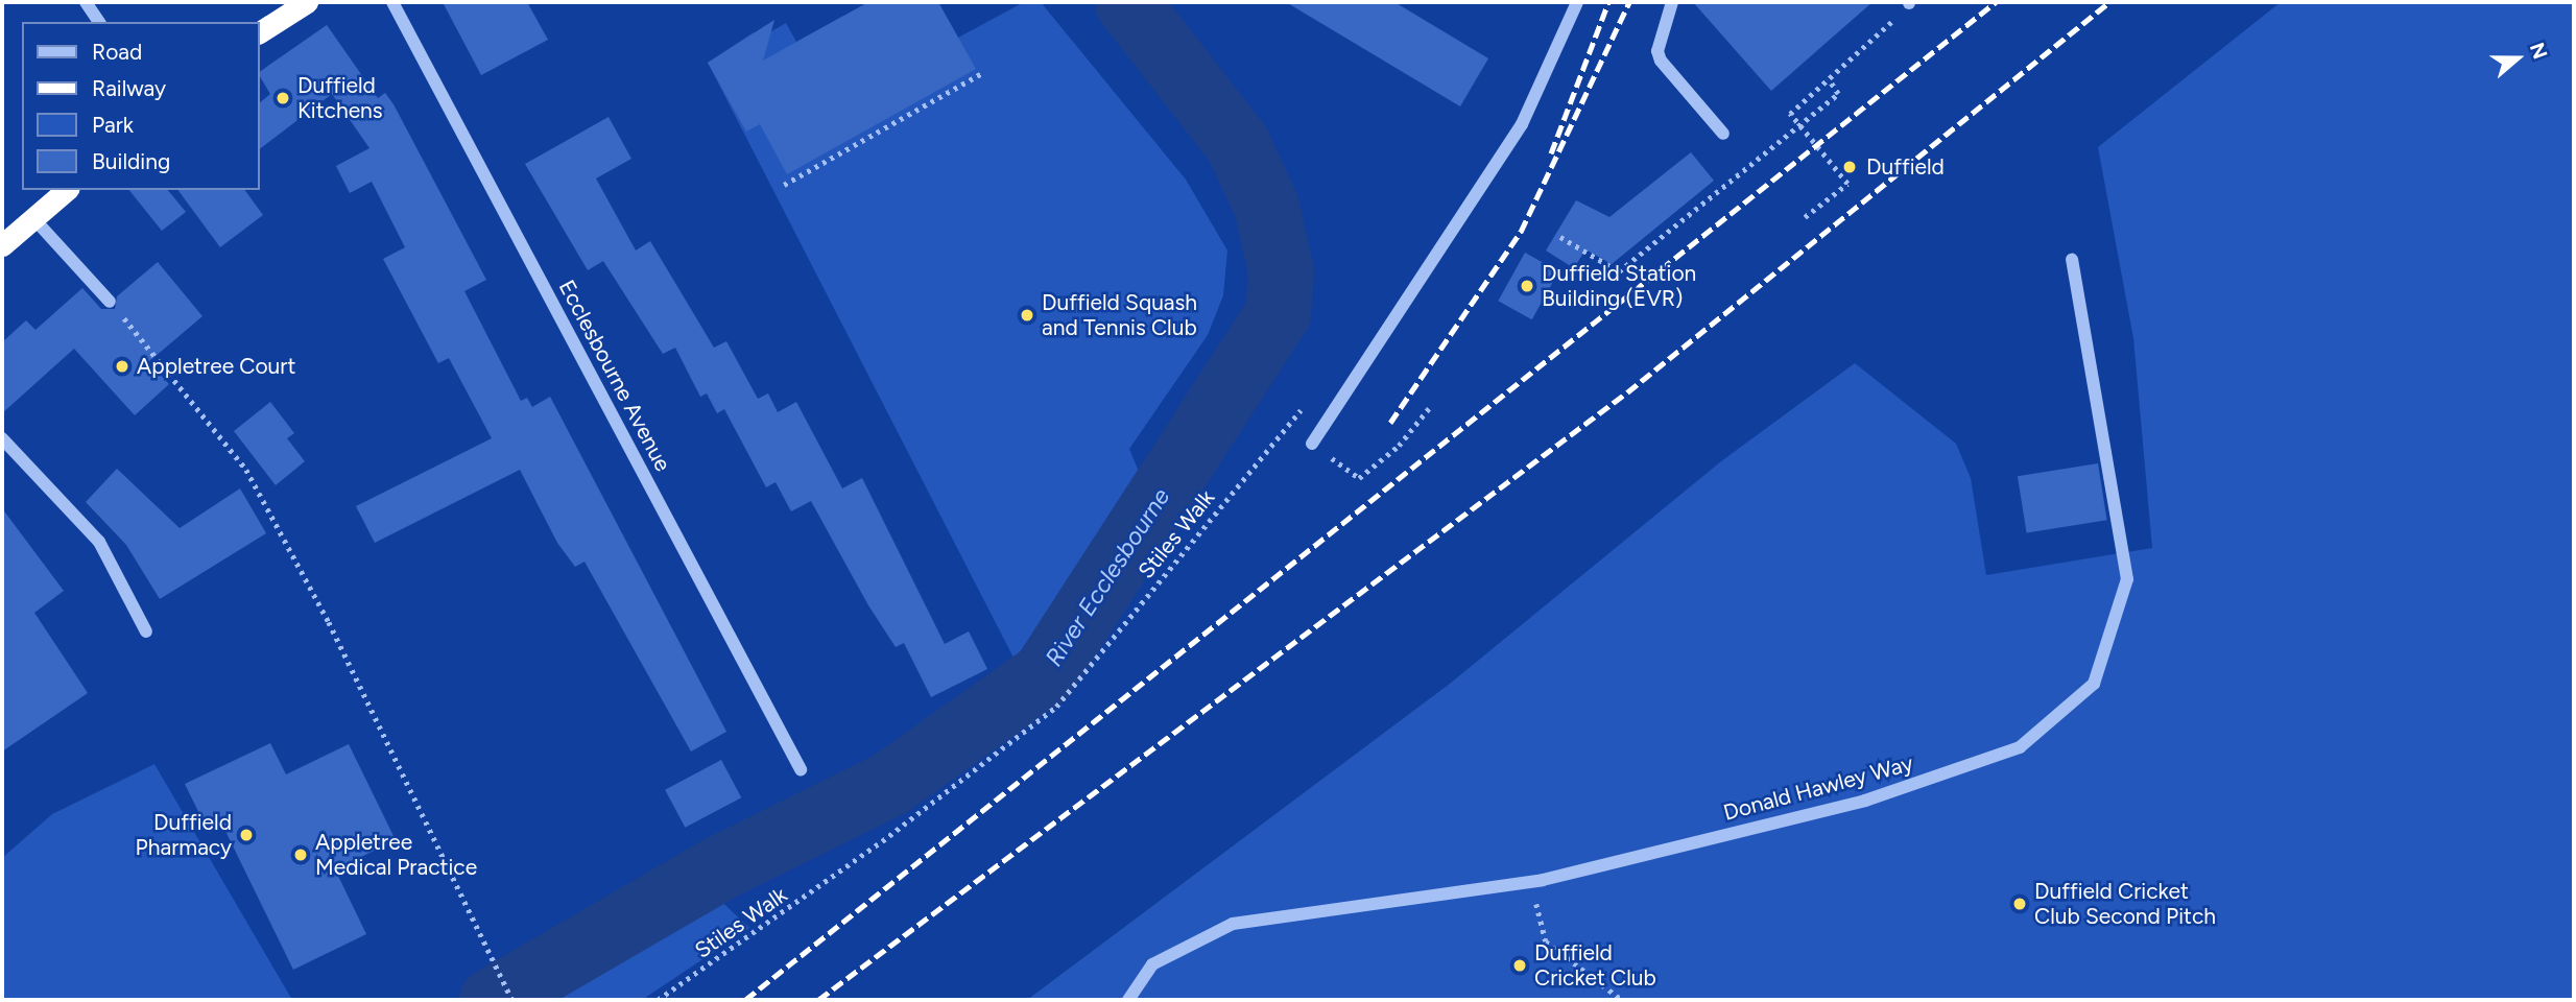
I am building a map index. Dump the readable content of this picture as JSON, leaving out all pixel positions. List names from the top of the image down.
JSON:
{
  "streets": {
    "street": ["Ecclesbourne Avenue", "Donald Hawley Way"],
    "path": ["Stiles Walk"]
  },
  "water": ["River Ecclesbourne"],
  "places": [
    "Duffield Kitchens",
    "Duffield",
    "Duffield Station Building (EVR)",
    "Duffield Squash and Tennis Club",
    "Appletree Court",
    "Duffield Pharmacy",
    "Appletree Medical Practice",
    "Duffield Cricket Club Second Pitch",
    "Duffield Cricket Club"
  ],
  "legend": [
    "Road",
    "Railway",
    "Park",
    "Building"
  ],
  "north": "right"
}
